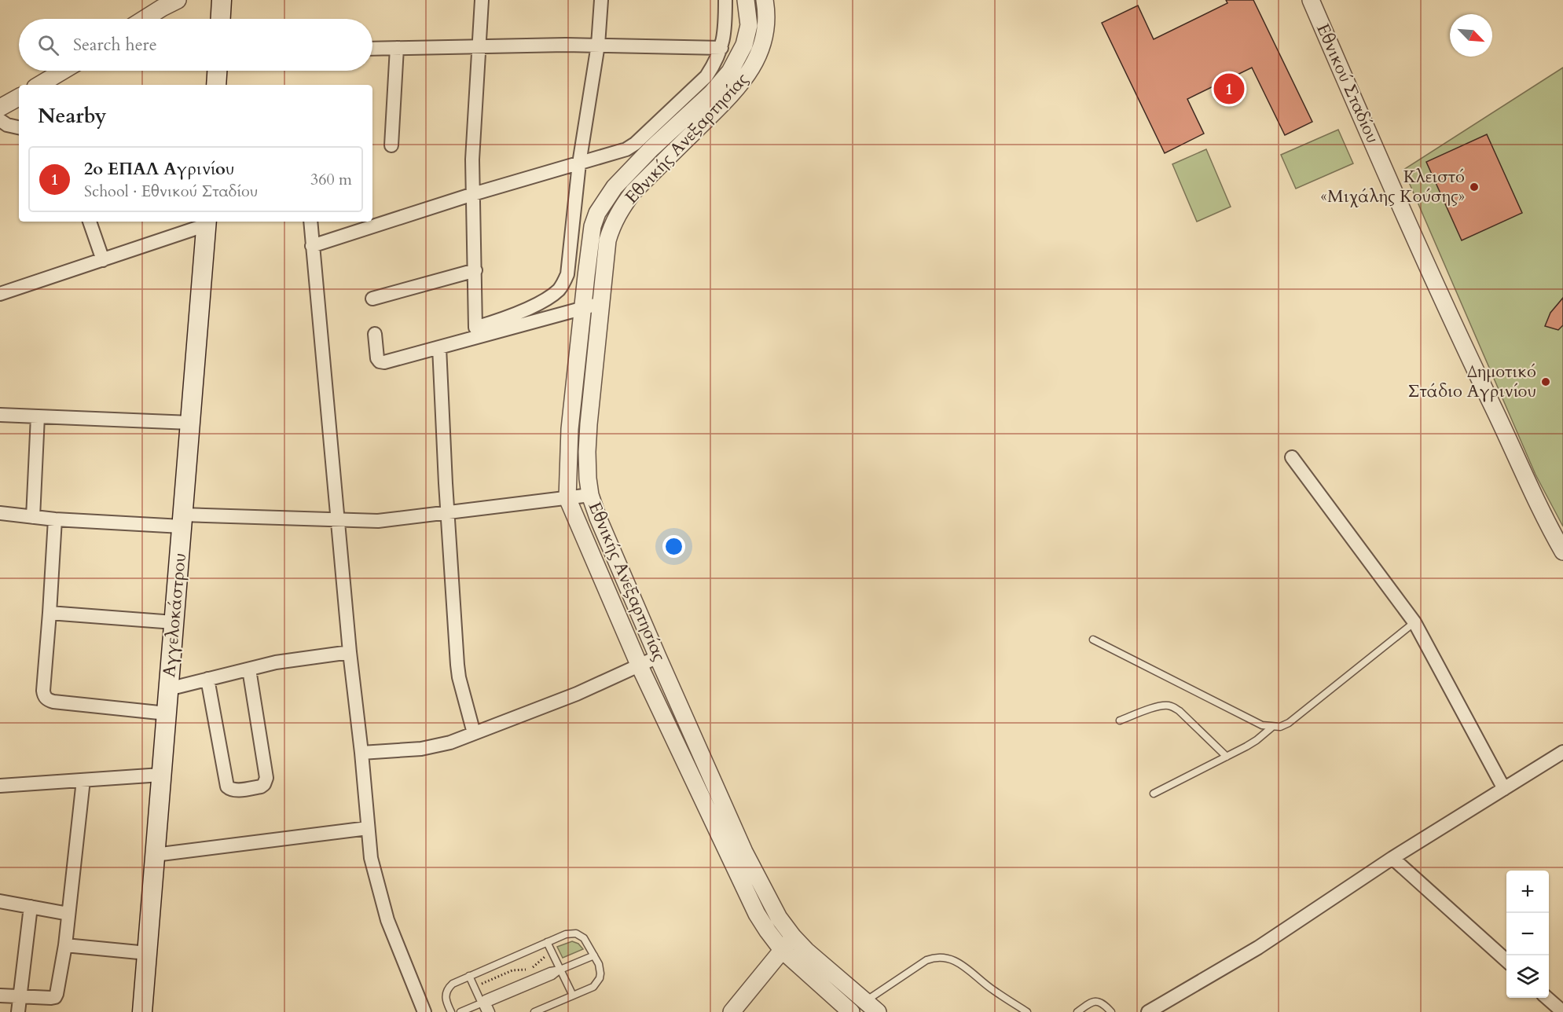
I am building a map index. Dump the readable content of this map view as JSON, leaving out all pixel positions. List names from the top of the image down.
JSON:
{
  "streets": {
    "main road": ["Αγγελοκάστρου"],
    "street": ["Εθνικού Σταδίου", "Εθνικής Ανεξαρτησίας"]
  },
  "places": ["Κλειστό «Μιχάλης Κούσης»", "Δημοτικό Στάδιο Αγρινίου"],
  "north": "bottom right",
  "page": {
    "search": "Search here",
    "pins": "1",
    "heading": "Nearby",
    "list": [
      {
        "mark": "1",
        "name": "2ο ΕΠΑΛ Αγρινίου",
        "note": "School · Εθνικού Σταδίου",
        "value": "360 m"
      }
    ],
    "map_buttons": ["+", "−"]
  }
}
